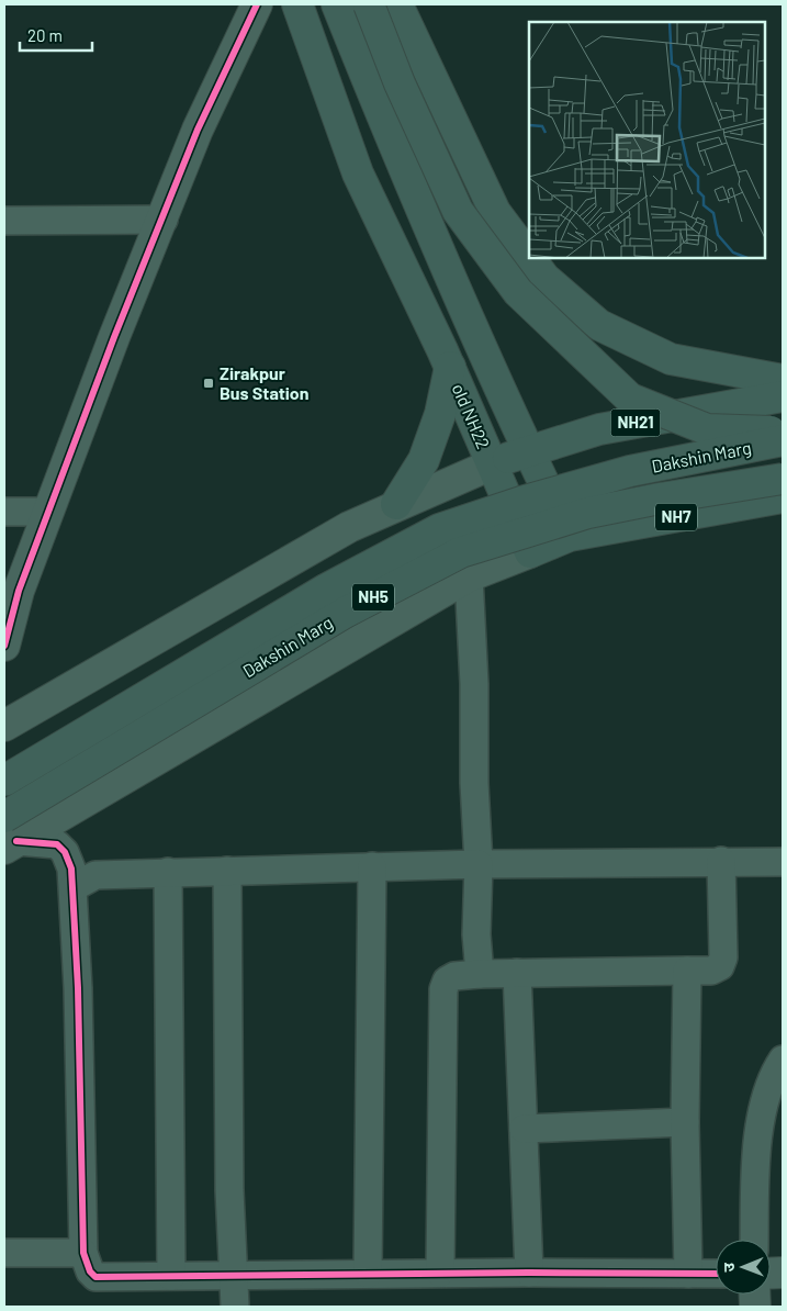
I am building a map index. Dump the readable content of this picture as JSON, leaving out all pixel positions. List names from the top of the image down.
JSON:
{
  "streets": {
    "highway": [
      "old NH22",
      "NH21",
      "Dakshin Marg",
      "NH7",
      "NH5"
    ]
  },
  "crossings": [
    ["old NH22", "NH21"],
    ["old NH22", "Dakshin Marg"]
  ],
  "places": {
    "transit": ["Zirakpur Bus Station"]
  },
  "scale_bar": "20 m",
  "north": "left"
}
